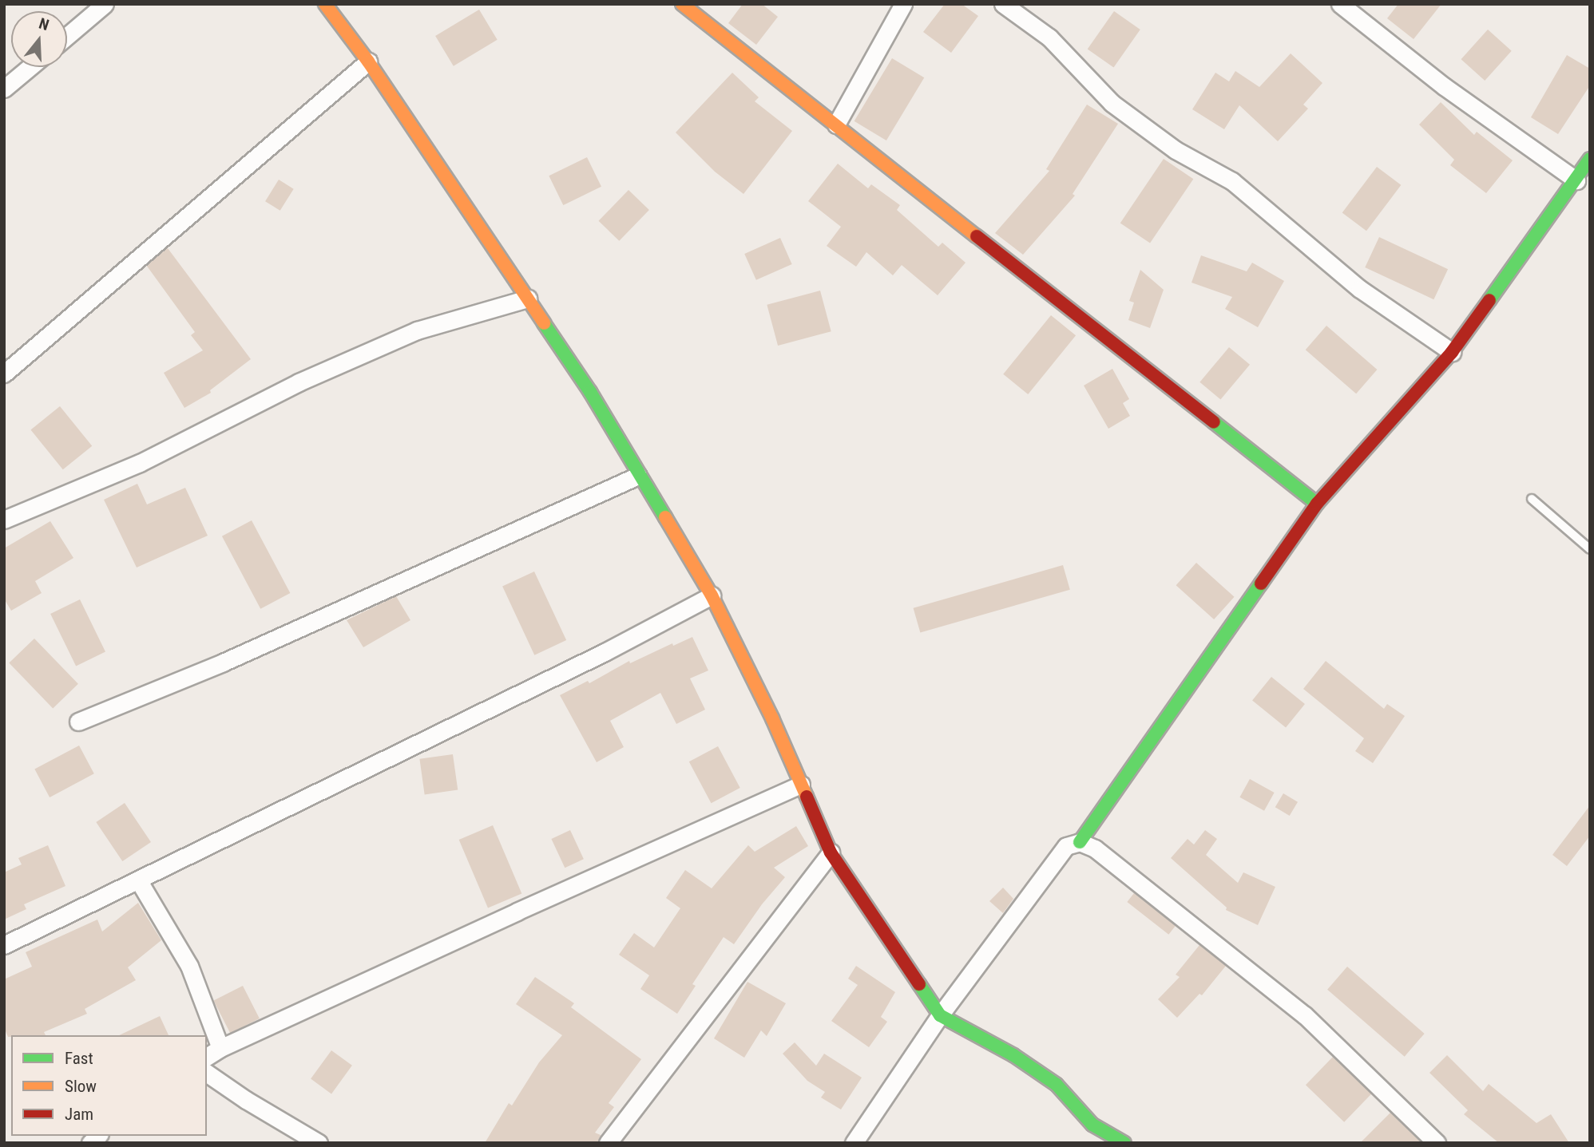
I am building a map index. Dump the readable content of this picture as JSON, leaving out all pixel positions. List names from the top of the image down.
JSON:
{
  "legend": ["Fast", "Slow", "Jam"],
  "north": "top"
}
